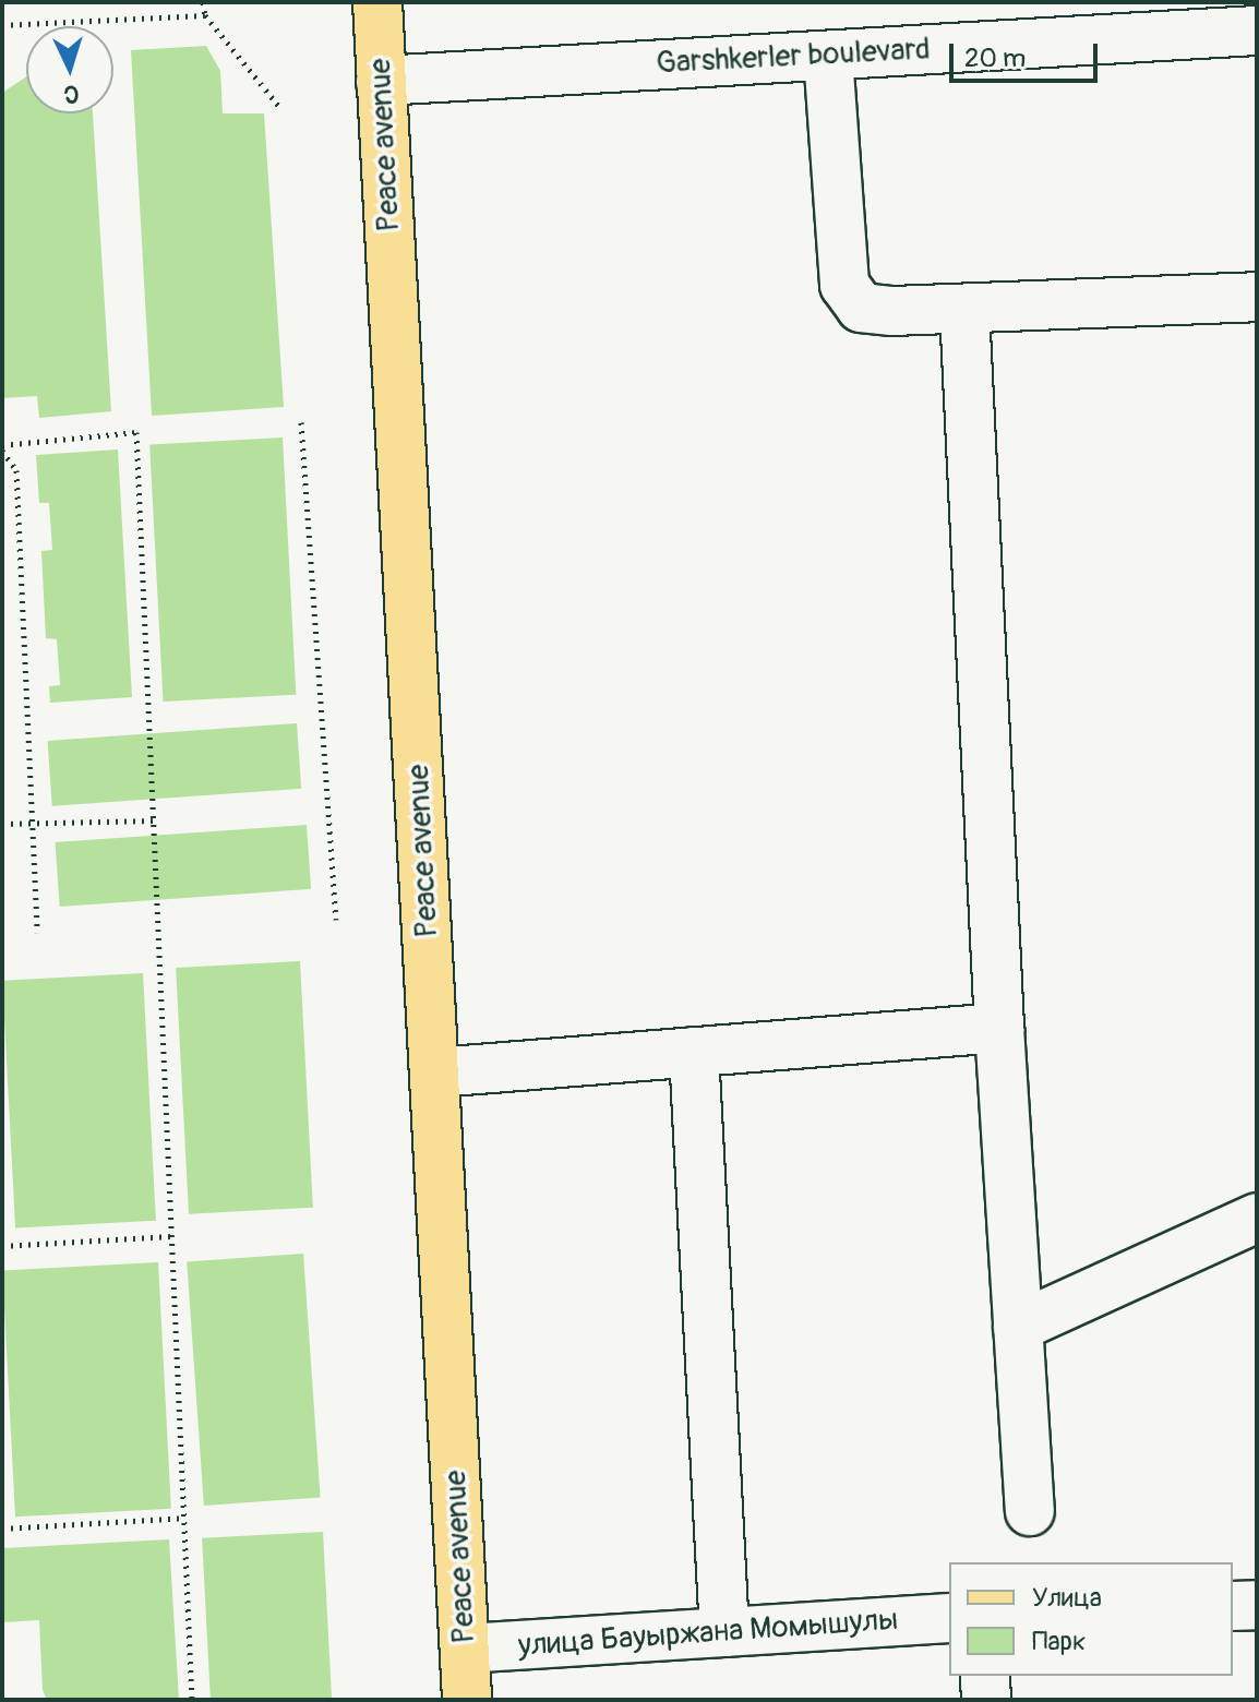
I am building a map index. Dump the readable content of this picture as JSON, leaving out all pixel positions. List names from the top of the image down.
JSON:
{
  "streets": {
    "main road": ["Peace avenue"],
    "street": ["Garshkerler boulevard", "улица Бауыржана Момышулы"]
  },
  "crossings": [
    ["Garshkerler boulevard", "Peace avenue"],
    ["Peace avenue", "улица Бауыржана Момышулы"]
  ],
  "legend": ["Улица", "Парк"],
  "scale_bar": "20 m",
  "north": "bottom"
}
